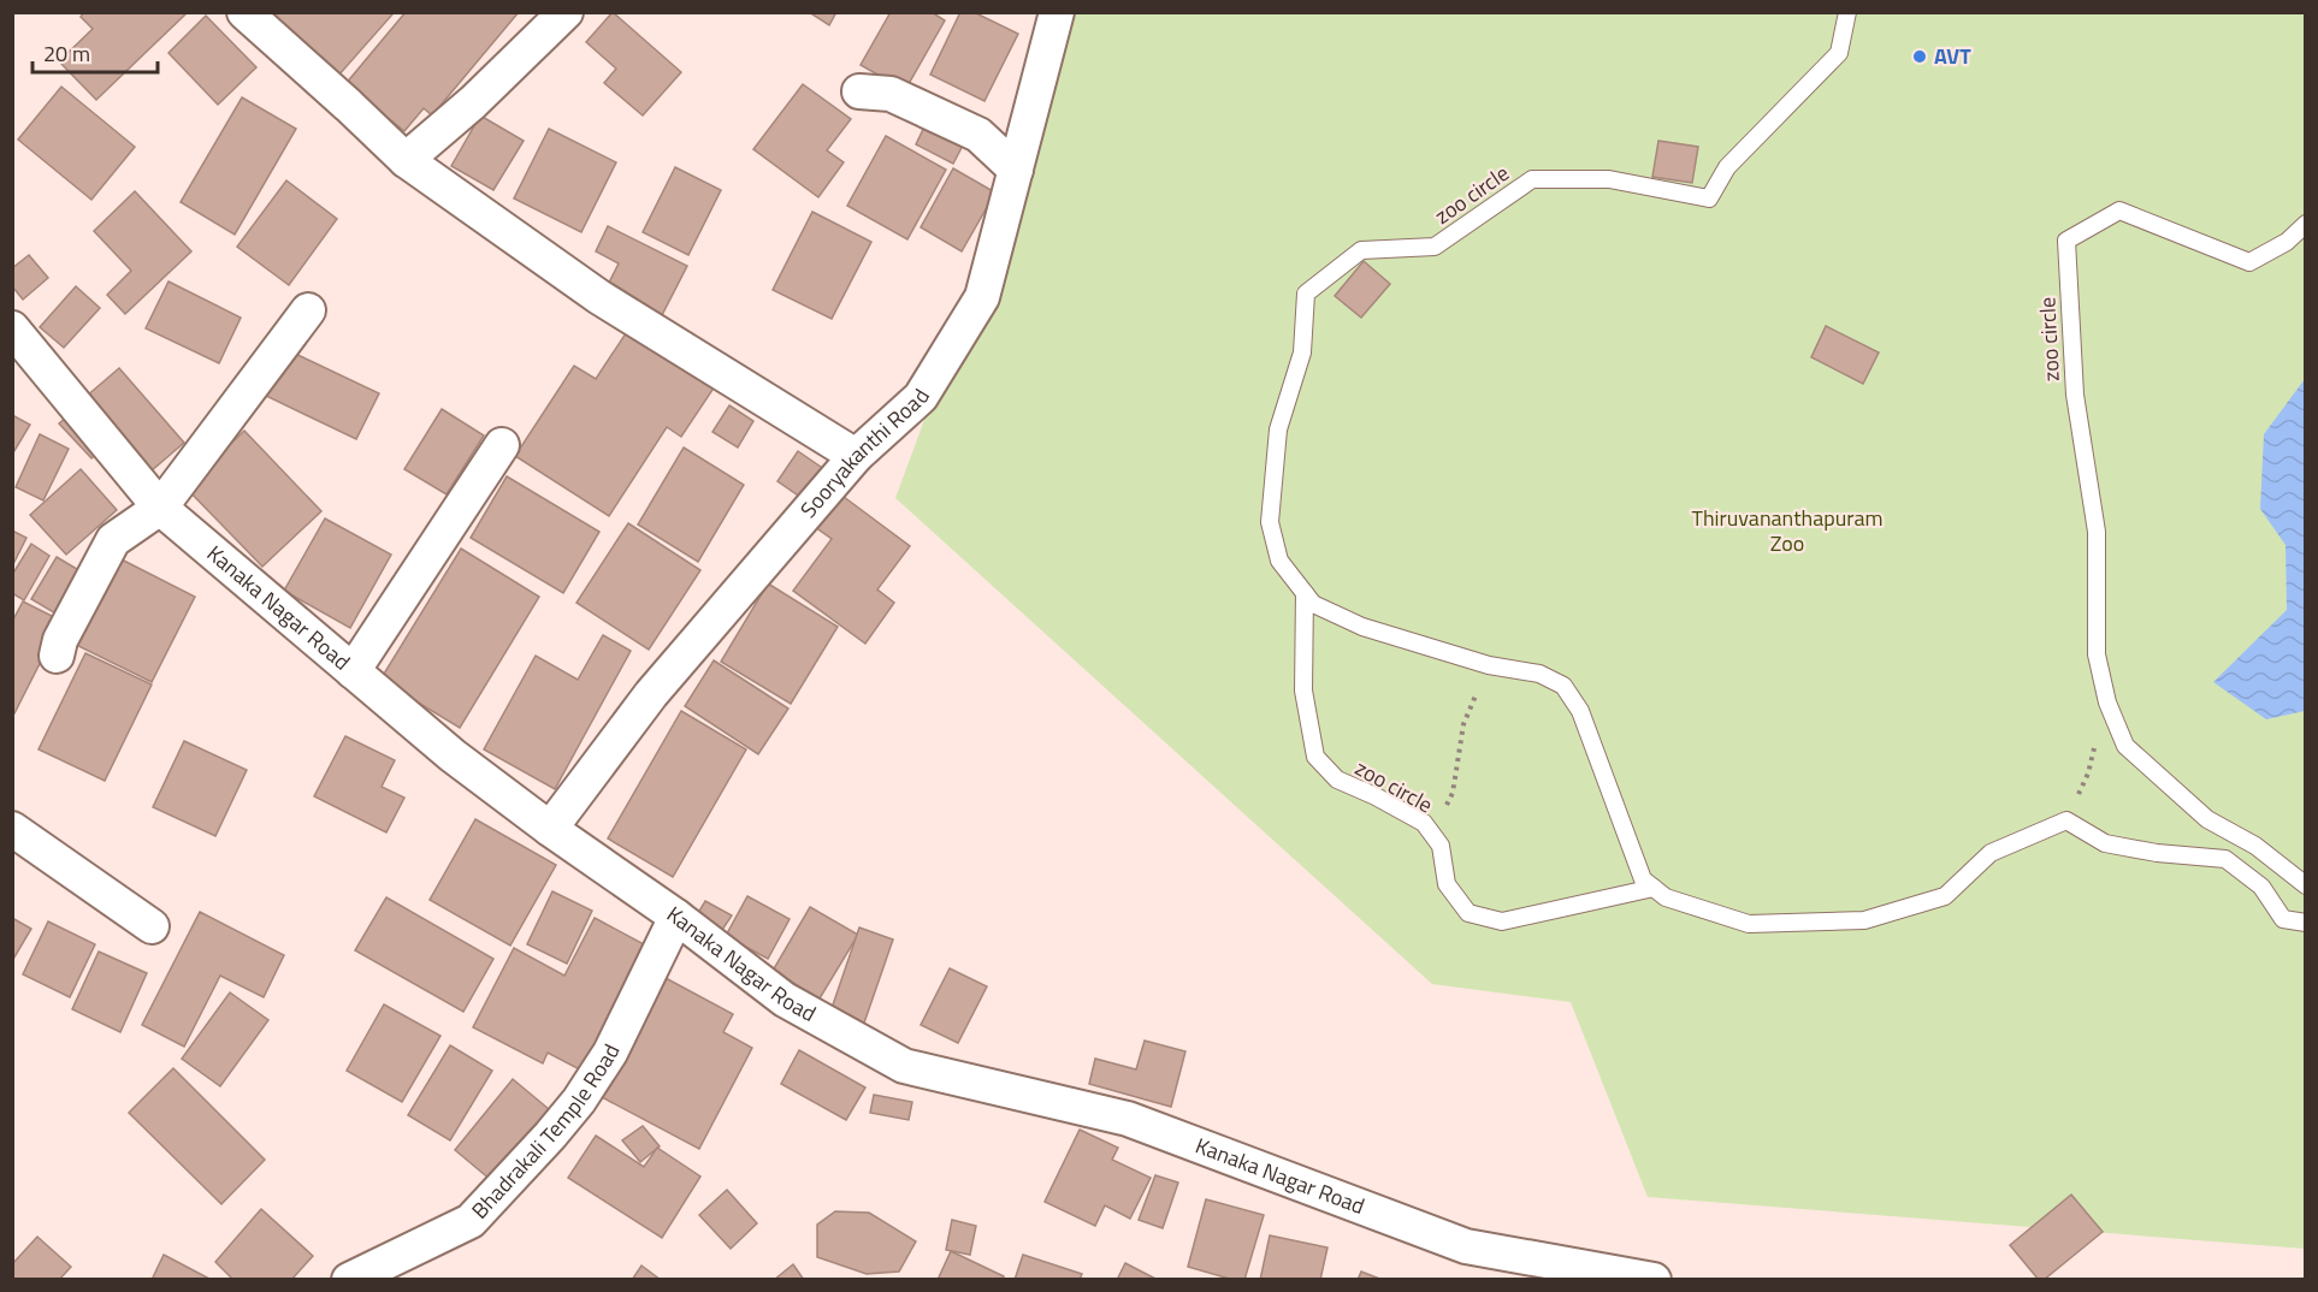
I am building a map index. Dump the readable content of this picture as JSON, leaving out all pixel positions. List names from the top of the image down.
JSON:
{
  "streets": {
    "street": ["Sooryakanthi Road", "Kanaka Nagar Road", "Bhadrakali Temple Road"],
    "lane": ["zoo circle"]
  },
  "crossings": [
    ["Sooryakanthi Road", "Kanaka Nagar Road"],
    ["Kanaka Nagar Road", "Bhadrakali Temple Road"]
  ],
  "parks": ["Thiruvananthapuram Zoo"],
  "places": ["AVT"],
  "scale_bar": "20 m"
}
